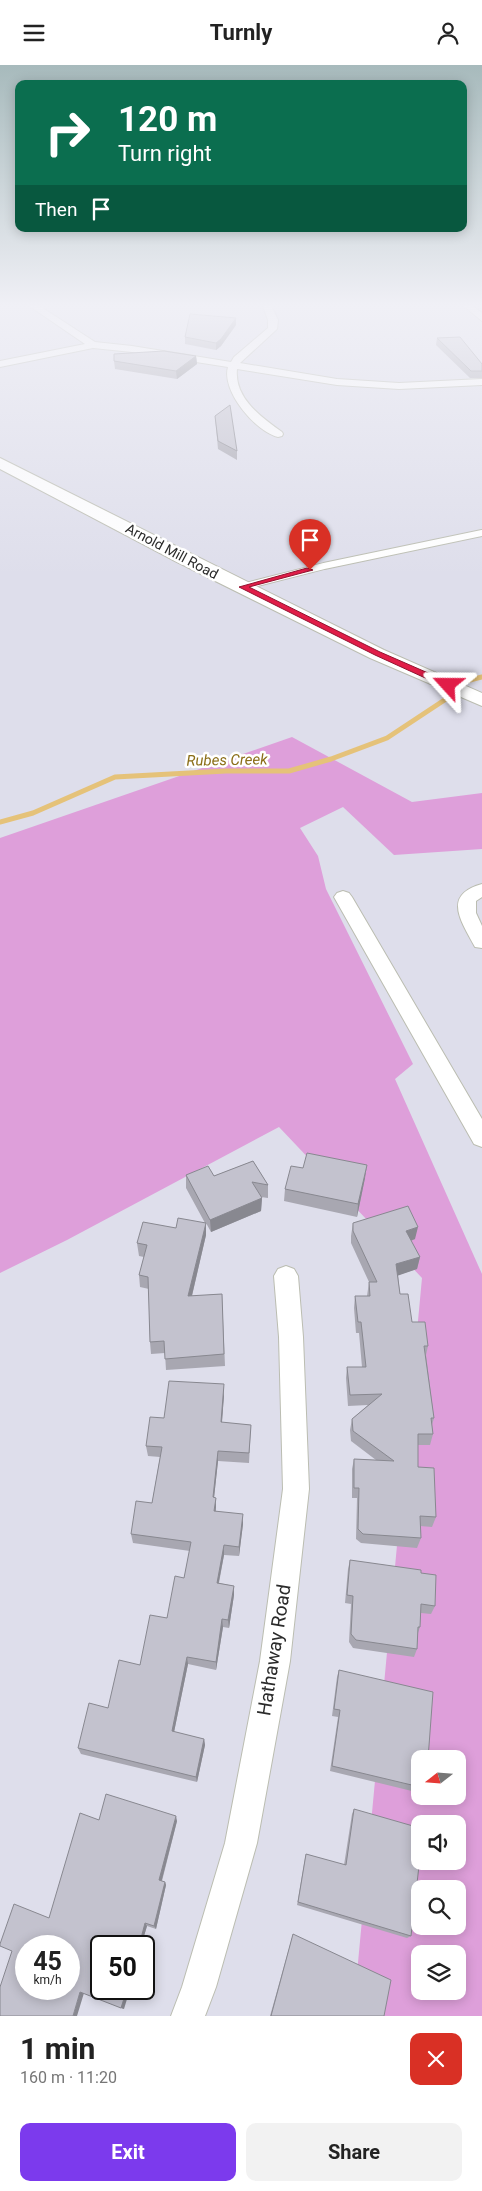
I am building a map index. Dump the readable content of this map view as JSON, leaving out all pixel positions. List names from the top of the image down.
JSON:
{
  "streets": {
    "main road": ["Arnold Mill Road"],
    "street": ["Hathaway Road"]
  },
  "water": ["Rubes Creek"],
  "north": "left",
  "page": {
    "header": "Turnly",
    "turn": ["120 m", "Turn right"],
    "then": "Then",
    "speed": "45 km/h",
    "limit": "50",
    "heading": ["1 min", "160 m · 11:20"],
    "buttons": ["Exit", "Share"]
  }
}
